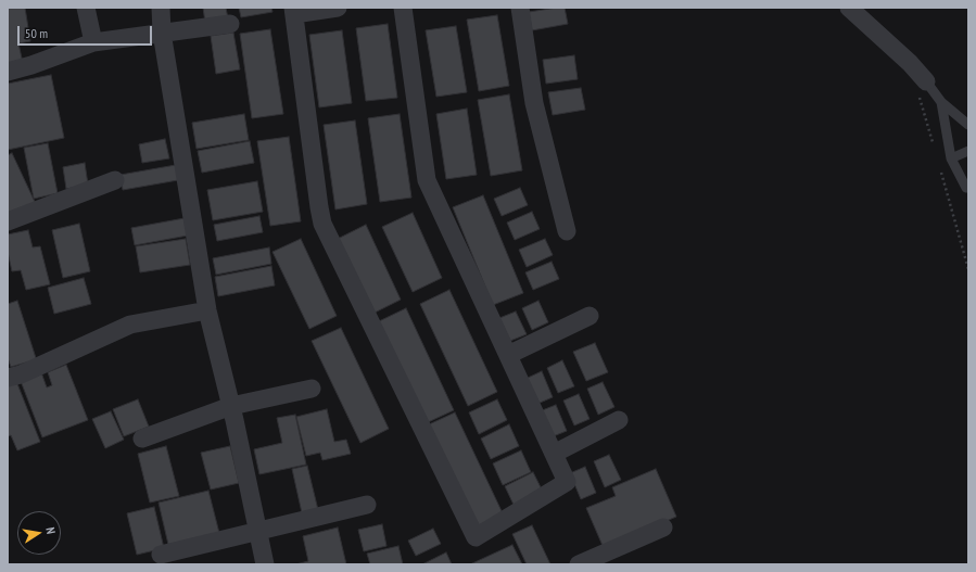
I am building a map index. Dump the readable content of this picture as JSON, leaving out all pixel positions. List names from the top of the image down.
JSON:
{
  "scale_bar": "50 m",
  "north": "right"
}
